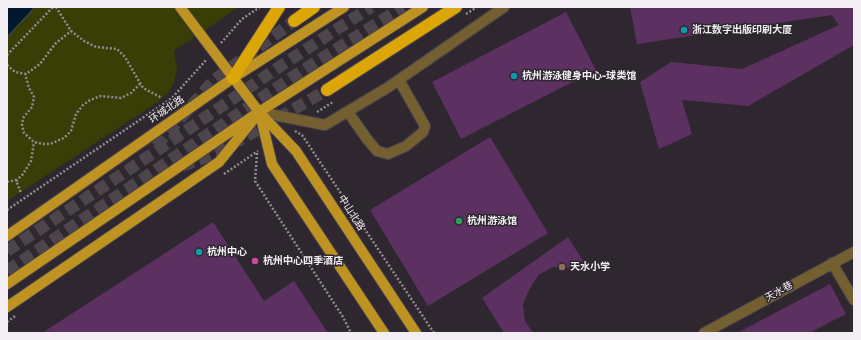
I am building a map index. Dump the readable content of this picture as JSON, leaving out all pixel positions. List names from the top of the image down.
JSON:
{
  "streets": {
    "main road": ["环城北路", "中山北路"],
    "street": ["天水巷"]
  },
  "crossings": [
    ["环城北路", "中山北路"]
  ],
  "places": [
    "浙江数字出版印刷大厦",
    "杭州游泳健身中心-球类馆",
    "杭州游泳馆",
    "杭州中心",
    "杭州中心四季酒店",
    "天水小学"
  ]
}
